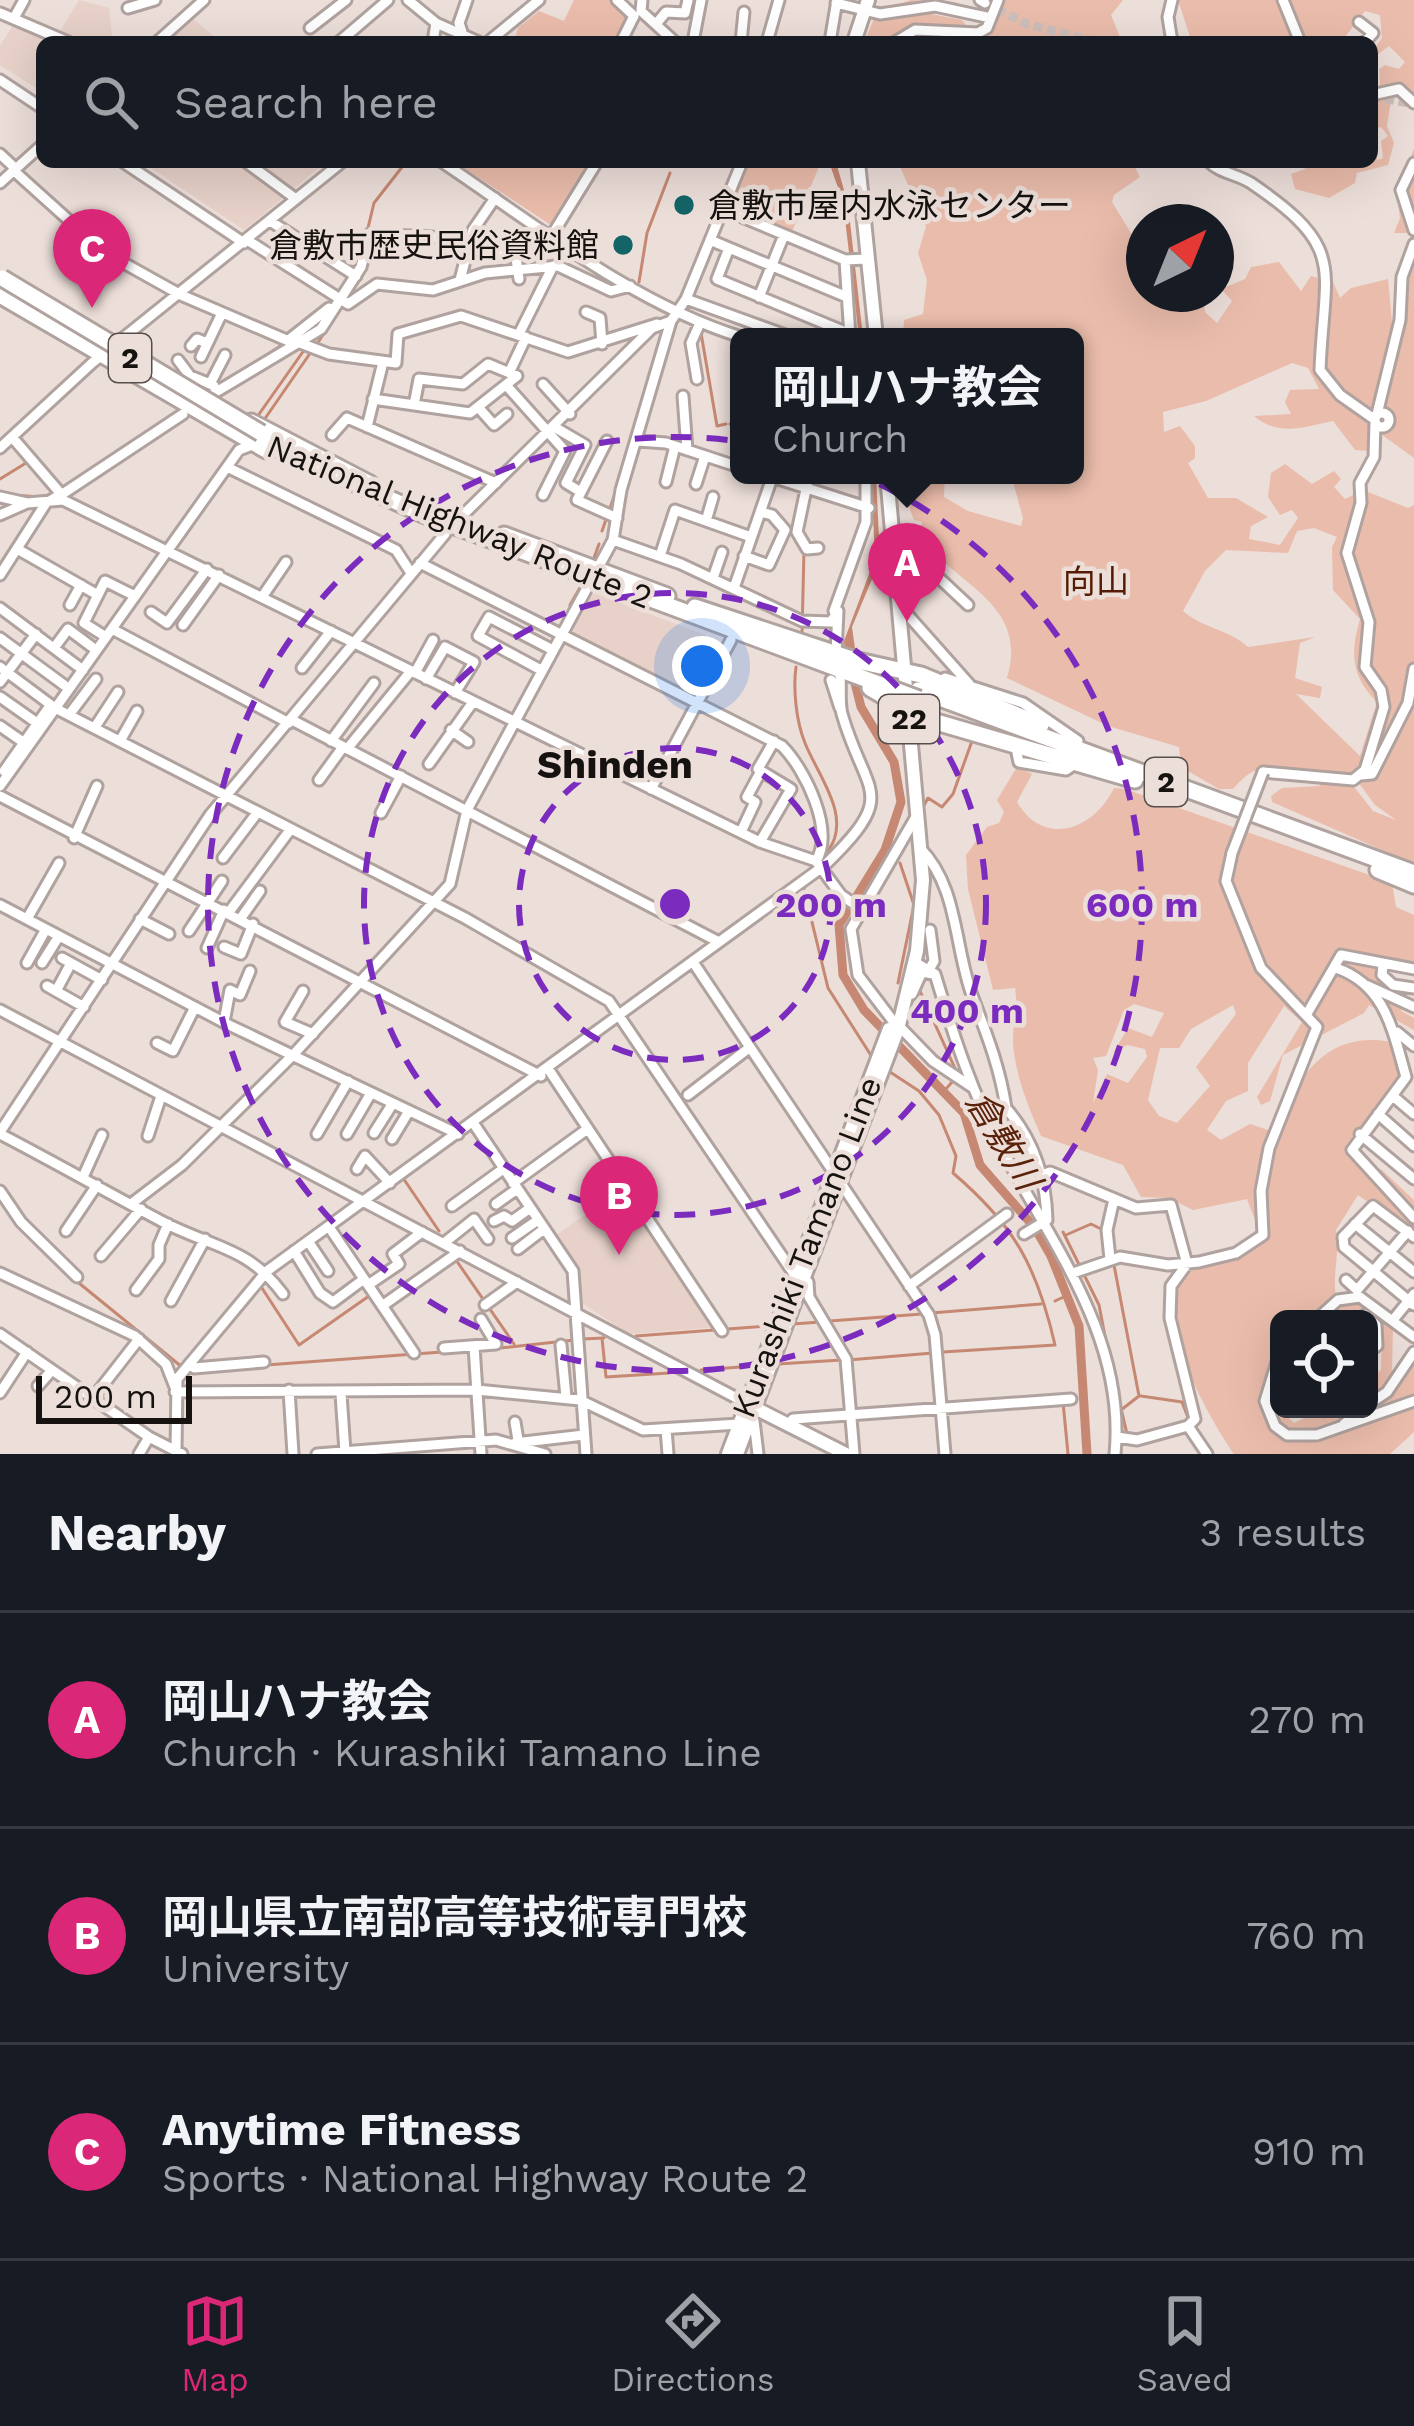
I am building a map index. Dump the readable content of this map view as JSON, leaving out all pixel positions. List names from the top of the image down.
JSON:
{
  "streets": {
    "highway": ["2", "National Highway Route 2"],
    "main road": ["22", "Kurashiki Tamano Line"]
  },
  "crossings": [
    ["2", "National Highway Route 2"],
    ["2", "22"],
    ["2", "Kurashiki Tamano Line"]
  ],
  "districts": ["Shinden"],
  "water": ["倉敷川"],
  "parks": ["向山"],
  "places": ["倉敷市屋内水泳センター", "倉敷市歴史民俗資料館"],
  "scale_bar": "200 m",
  "north": "top right",
  "page": {
    "search": "Search here",
    "pins": ["C", "A", "B"],
    "popup": ["岡山ハナ教会", "Church"],
    "scale": "200 m",
    "heading": ["Nearby", "3 results"],
    "list": [
      {
        "mark": "A",
        "name": "岡山ハナ教会",
        "note": "Church · Kurashiki Tamano Line",
        "value": "270 m"
      },
      {
        "mark": "B",
        "name": "岡山県立南部高等技術専門校",
        "note": "University",
        "value": "760 m"
      },
      {
        "mark": "C",
        "name": "Anytime Fitness",
        "note": "Sports · National Highway Route 2",
        "value": "910 m"
      }
    ],
    "nav": ["Map", "Directions", "Saved"]
  },
  "rings": ["200 m", "600 m", "400 m"]
}
